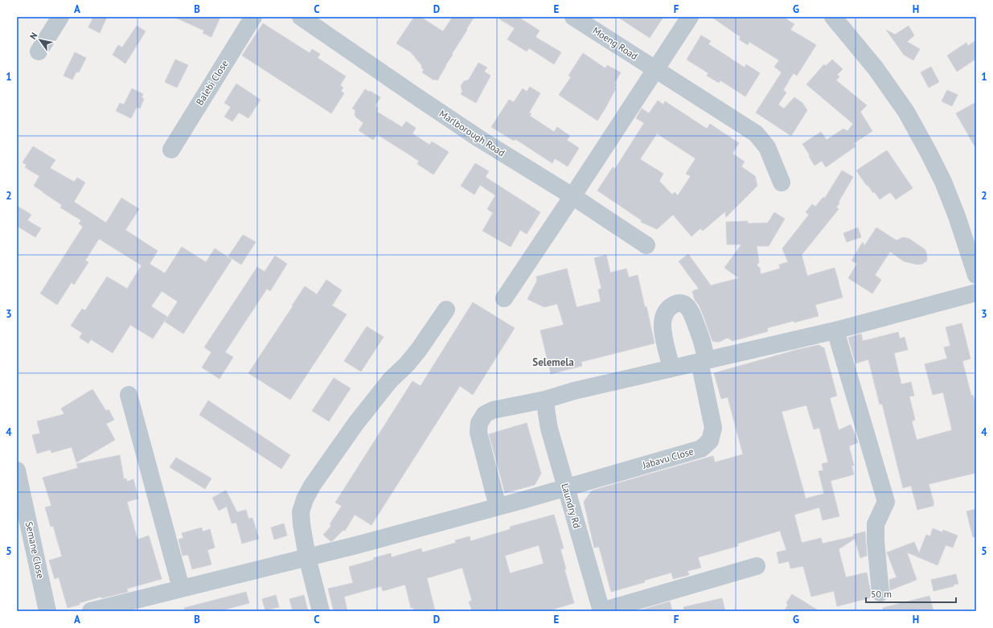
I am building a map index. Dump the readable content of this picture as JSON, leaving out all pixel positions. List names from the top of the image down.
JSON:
{
  "streets": {
    "street": [
      "Moeng Road",
      "Balebi Close",
      "Marlborough Road",
      "Jabavu Close",
      "Laundry Rd",
      "Semane Close"
    ]
  },
  "crossings": [
    ["Jabavu Close", "Laundry Rd"]
  ],
  "districts": ["Selemela"],
  "scale_bar": "50 m",
  "north": "top left",
  "grid": {
    "columns": [
      "A",
      "B",
      "C",
      "D",
      "E",
      "F",
      "G",
      "H"
    ],
    "rows": [
      "1",
      "2",
      "3",
      "4",
      "5"
    ]
  }
}
